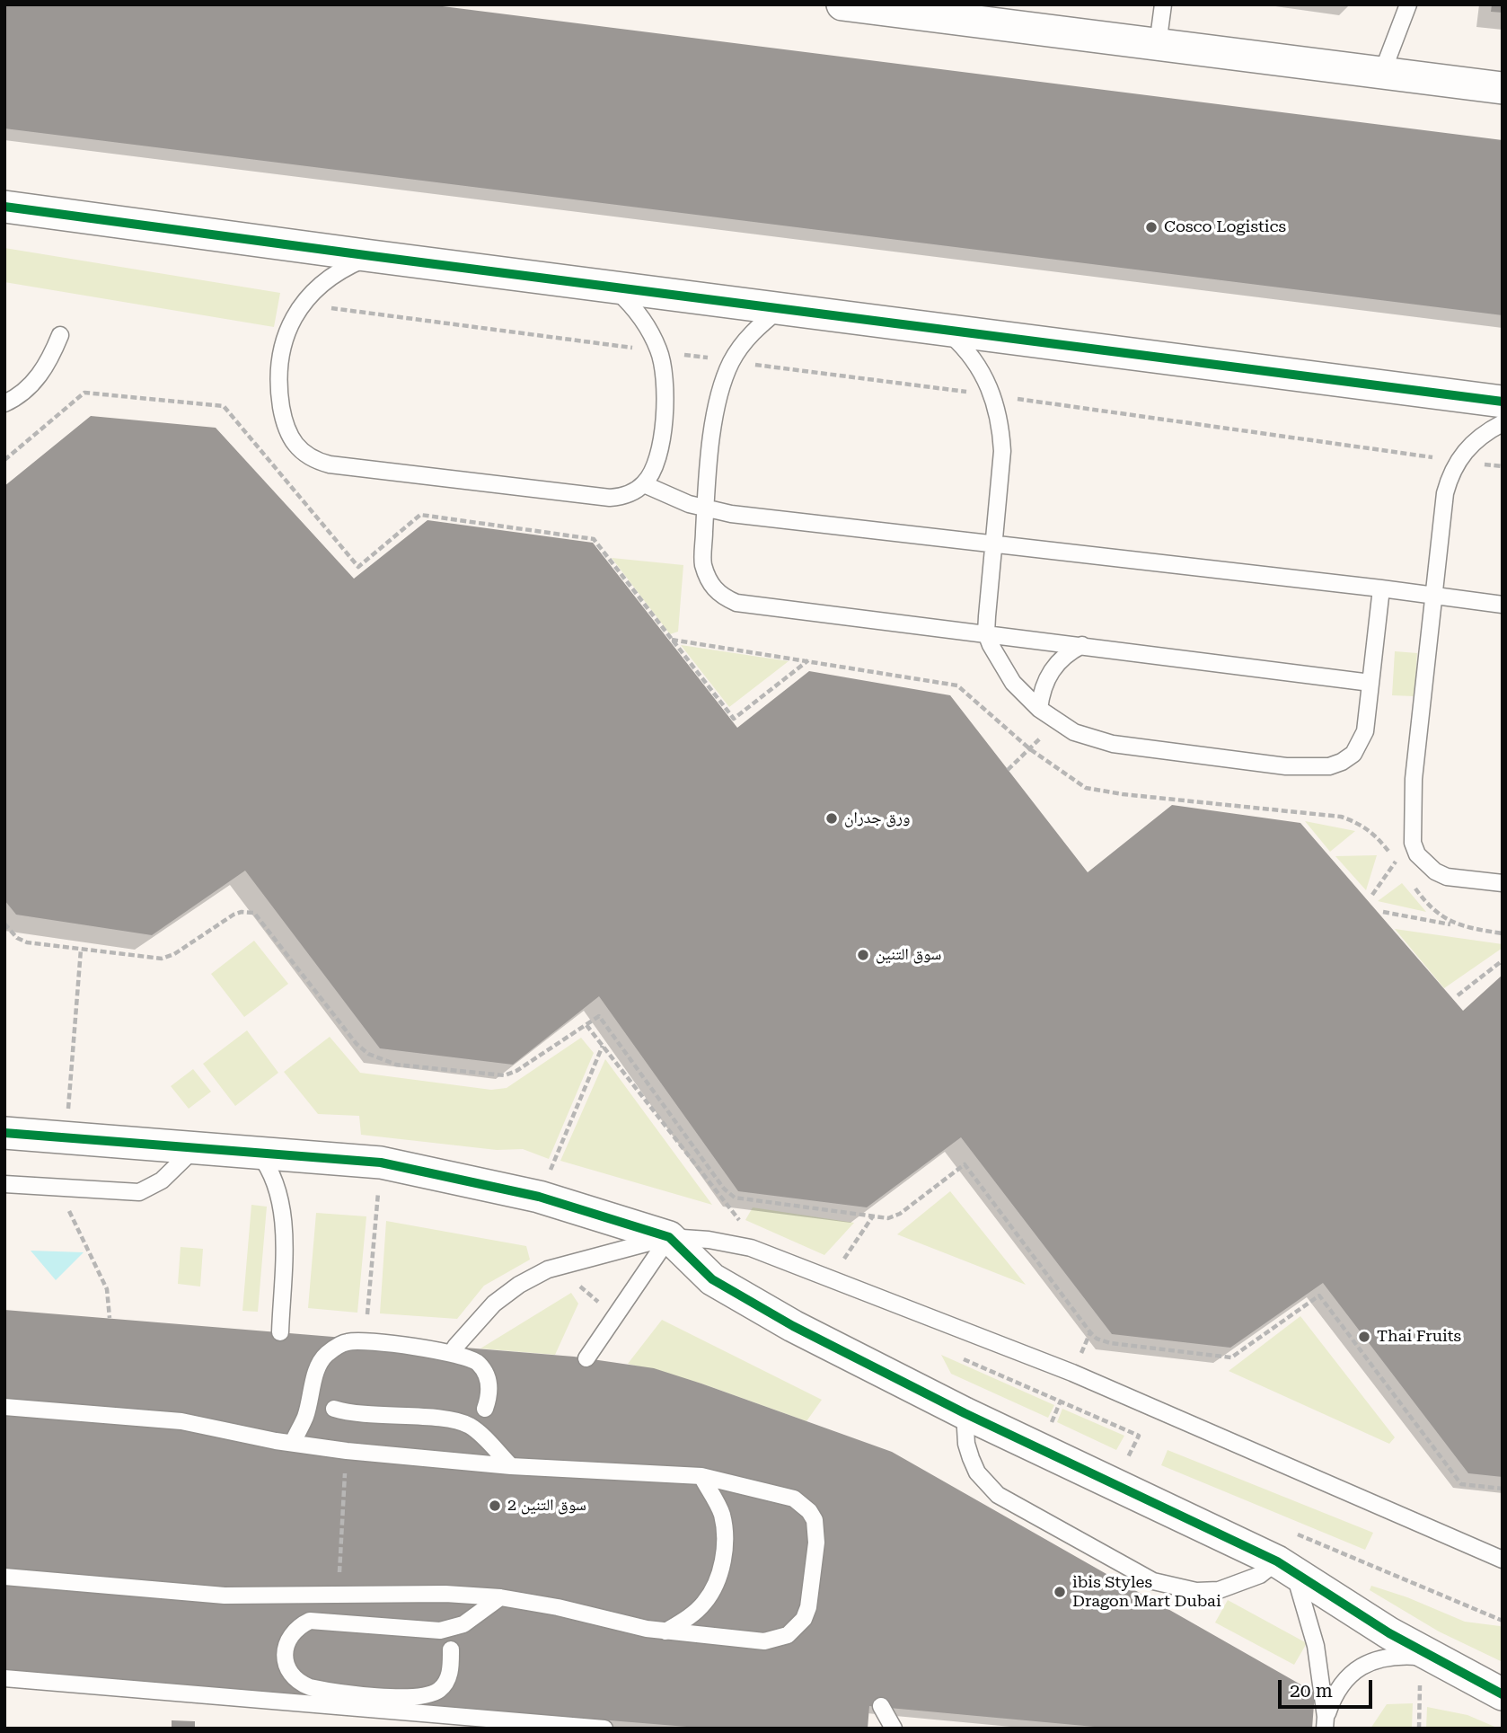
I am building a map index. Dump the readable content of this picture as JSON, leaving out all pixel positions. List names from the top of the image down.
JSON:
{
  "places": [
    "Cosco Logistics",
    "ورق جدران",
    "سوق التنين",
    "Thai Fruits",
    "سوق التنين 2",
    "ibis Styles Dragon Mart Dubai"
  ],
  "scale_bar": "20 m"
}
